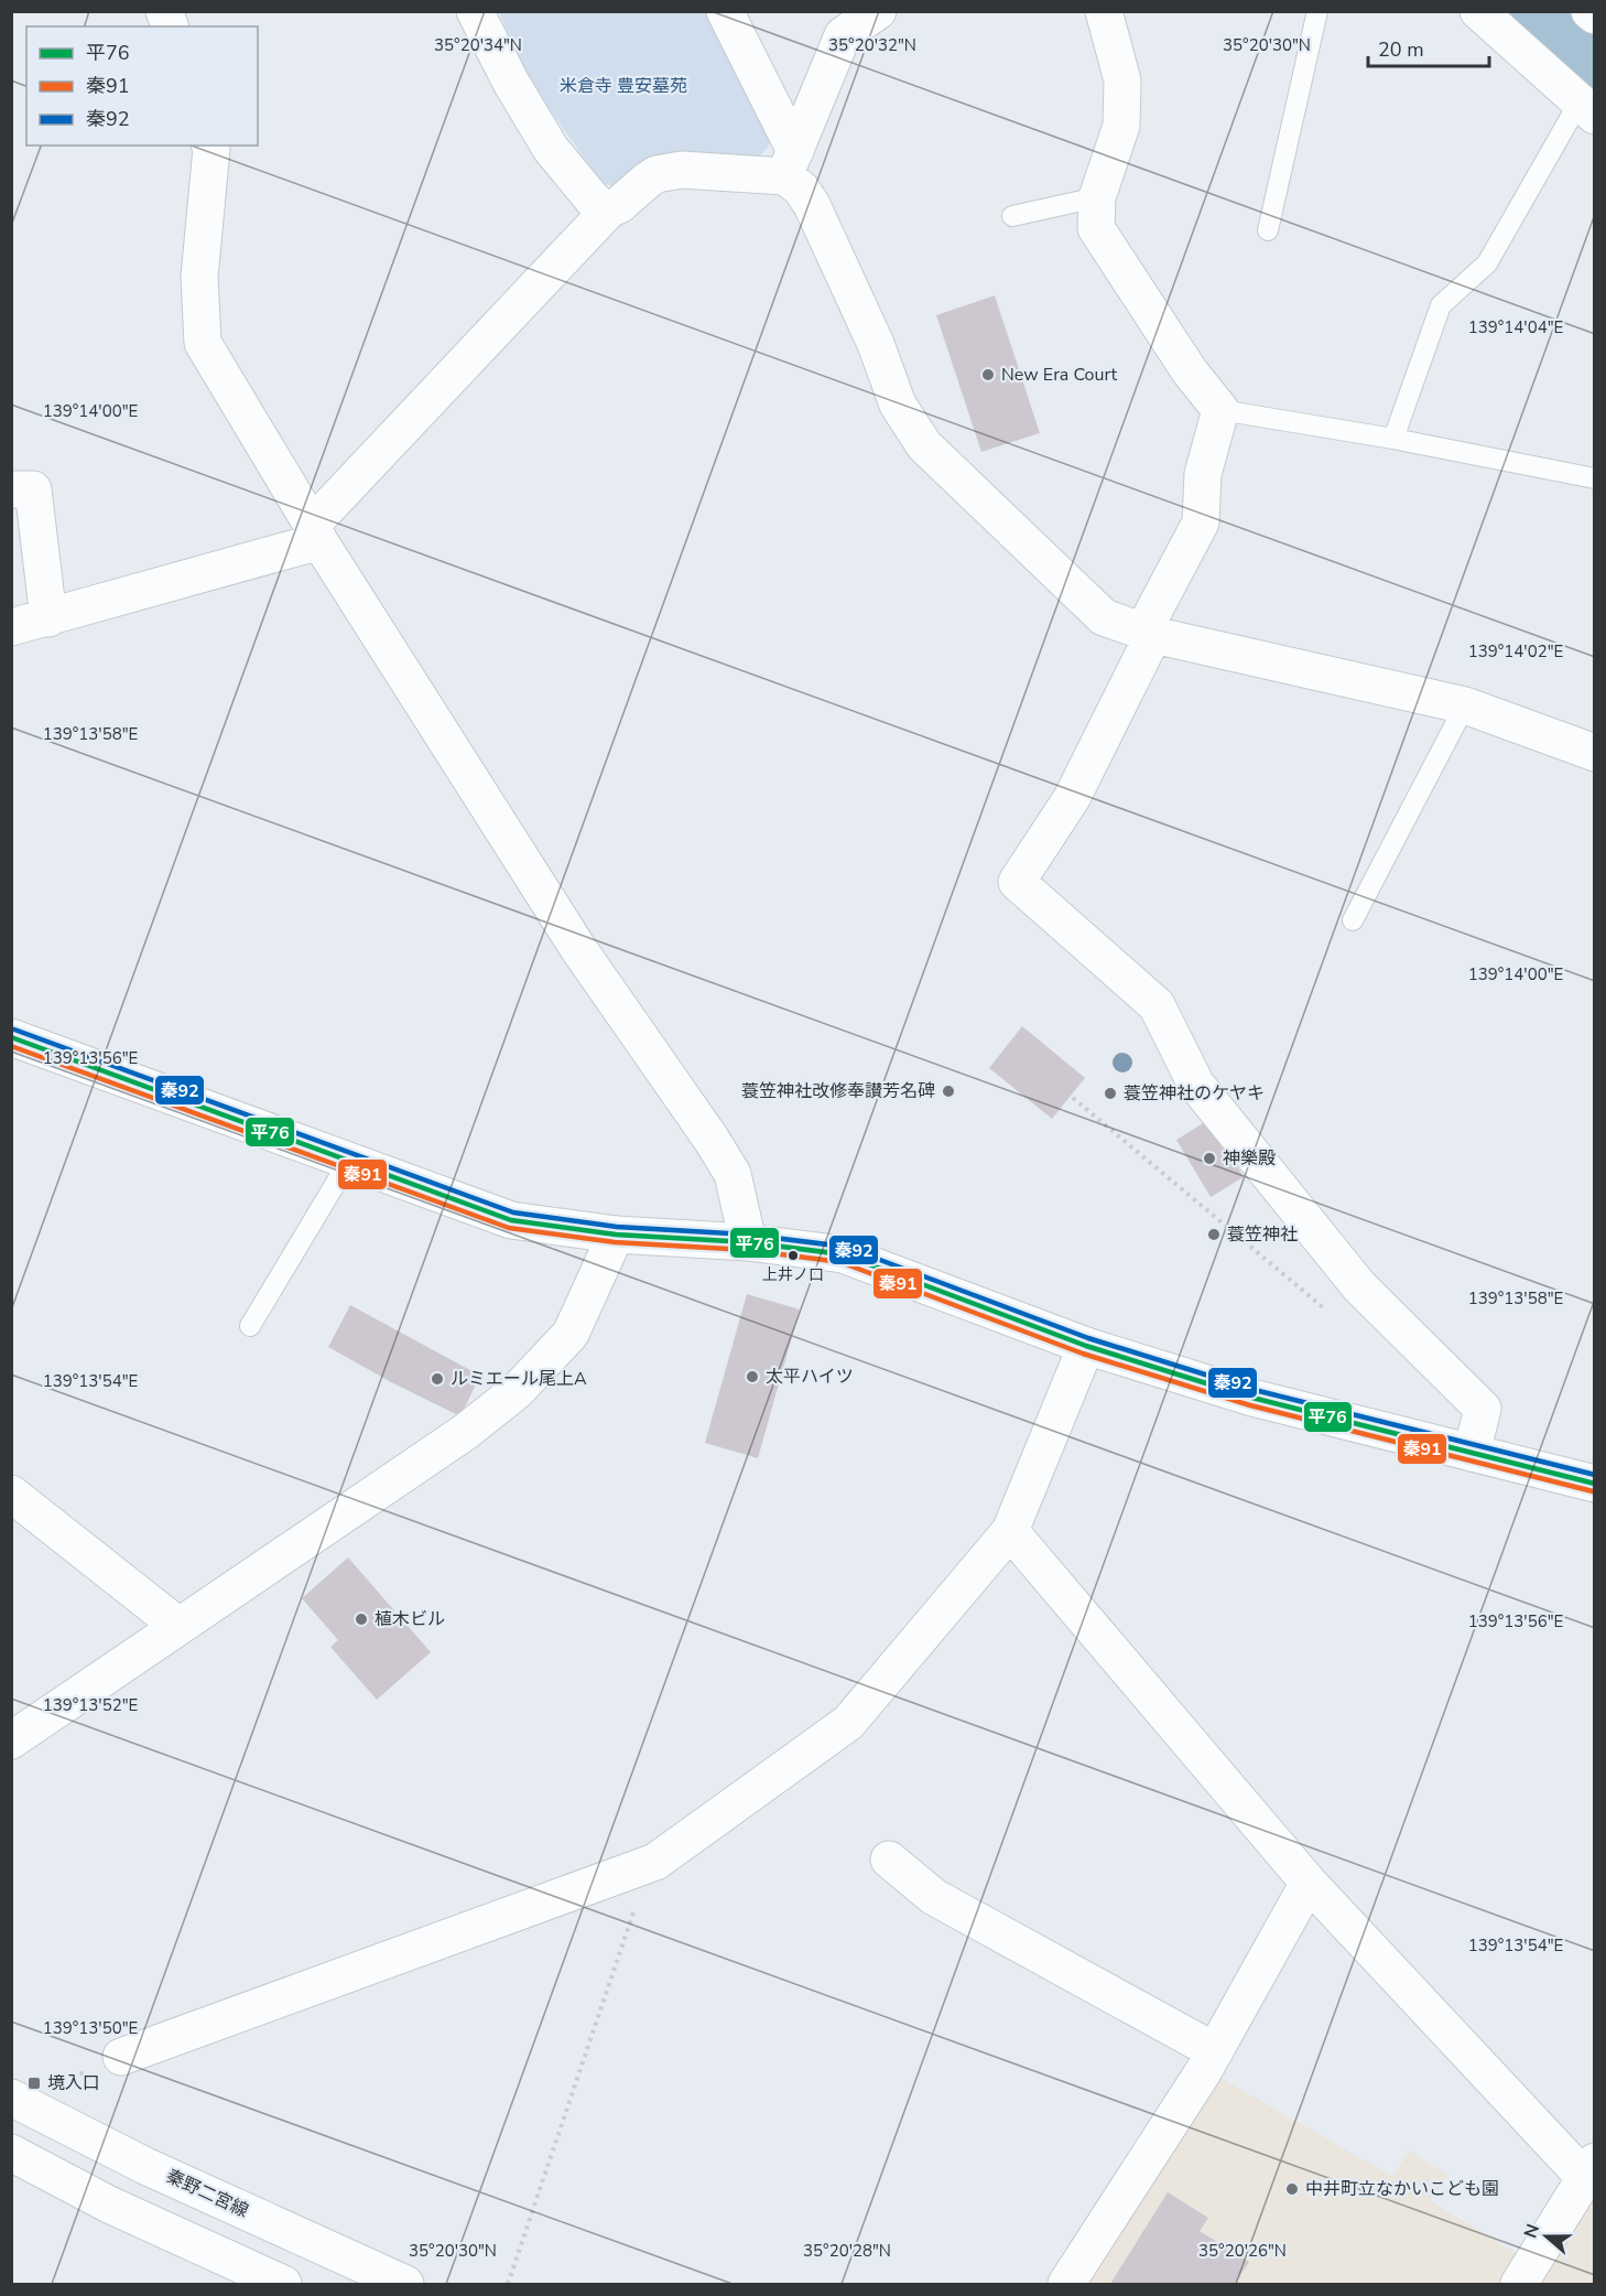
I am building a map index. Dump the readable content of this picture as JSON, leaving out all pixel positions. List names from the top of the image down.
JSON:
{
  "streets": {
    "street": ["秦野二宮線"]
  },
  "parks": ["米倉寺 豊安墓苑"],
  "places": {
    "other": [
      "New Era Court",
      "蓑笠神社改修奉讃芳名碑",
      "蓑笠神社のケヤキ",
      "神樂殿",
      "蓑笠神社",
      "上井ノ口",
      "太平ハイツ",
      "ルミエール尾上A",
      "植木ビル",
      "中井町立なかいこども園"
    ],
    "transit": ["境入口"]
  },
  "lines": ["transit line 秦92", "transit line 平76", "transit line 秦91"],
  "legend": ["平76", "秦91", "秦92"],
  "scale_bar": "20 m",
  "north": "left",
  "coordinates": [
    "35°20'32\"N",
    "35°20'30\"N",
    "35°20'34\"N",
    "139°14'04\"E",
    "139°14'00\"E",
    "139°14'02\"E",
    "139°13'58\"E",
    "139°13'56\"E",
    "139°13'54\"E",
    "139°13'52\"E",
    "139°13'50\"E",
    "35°20'28\"N",
    "35°20'26\"N"
  ]
}
